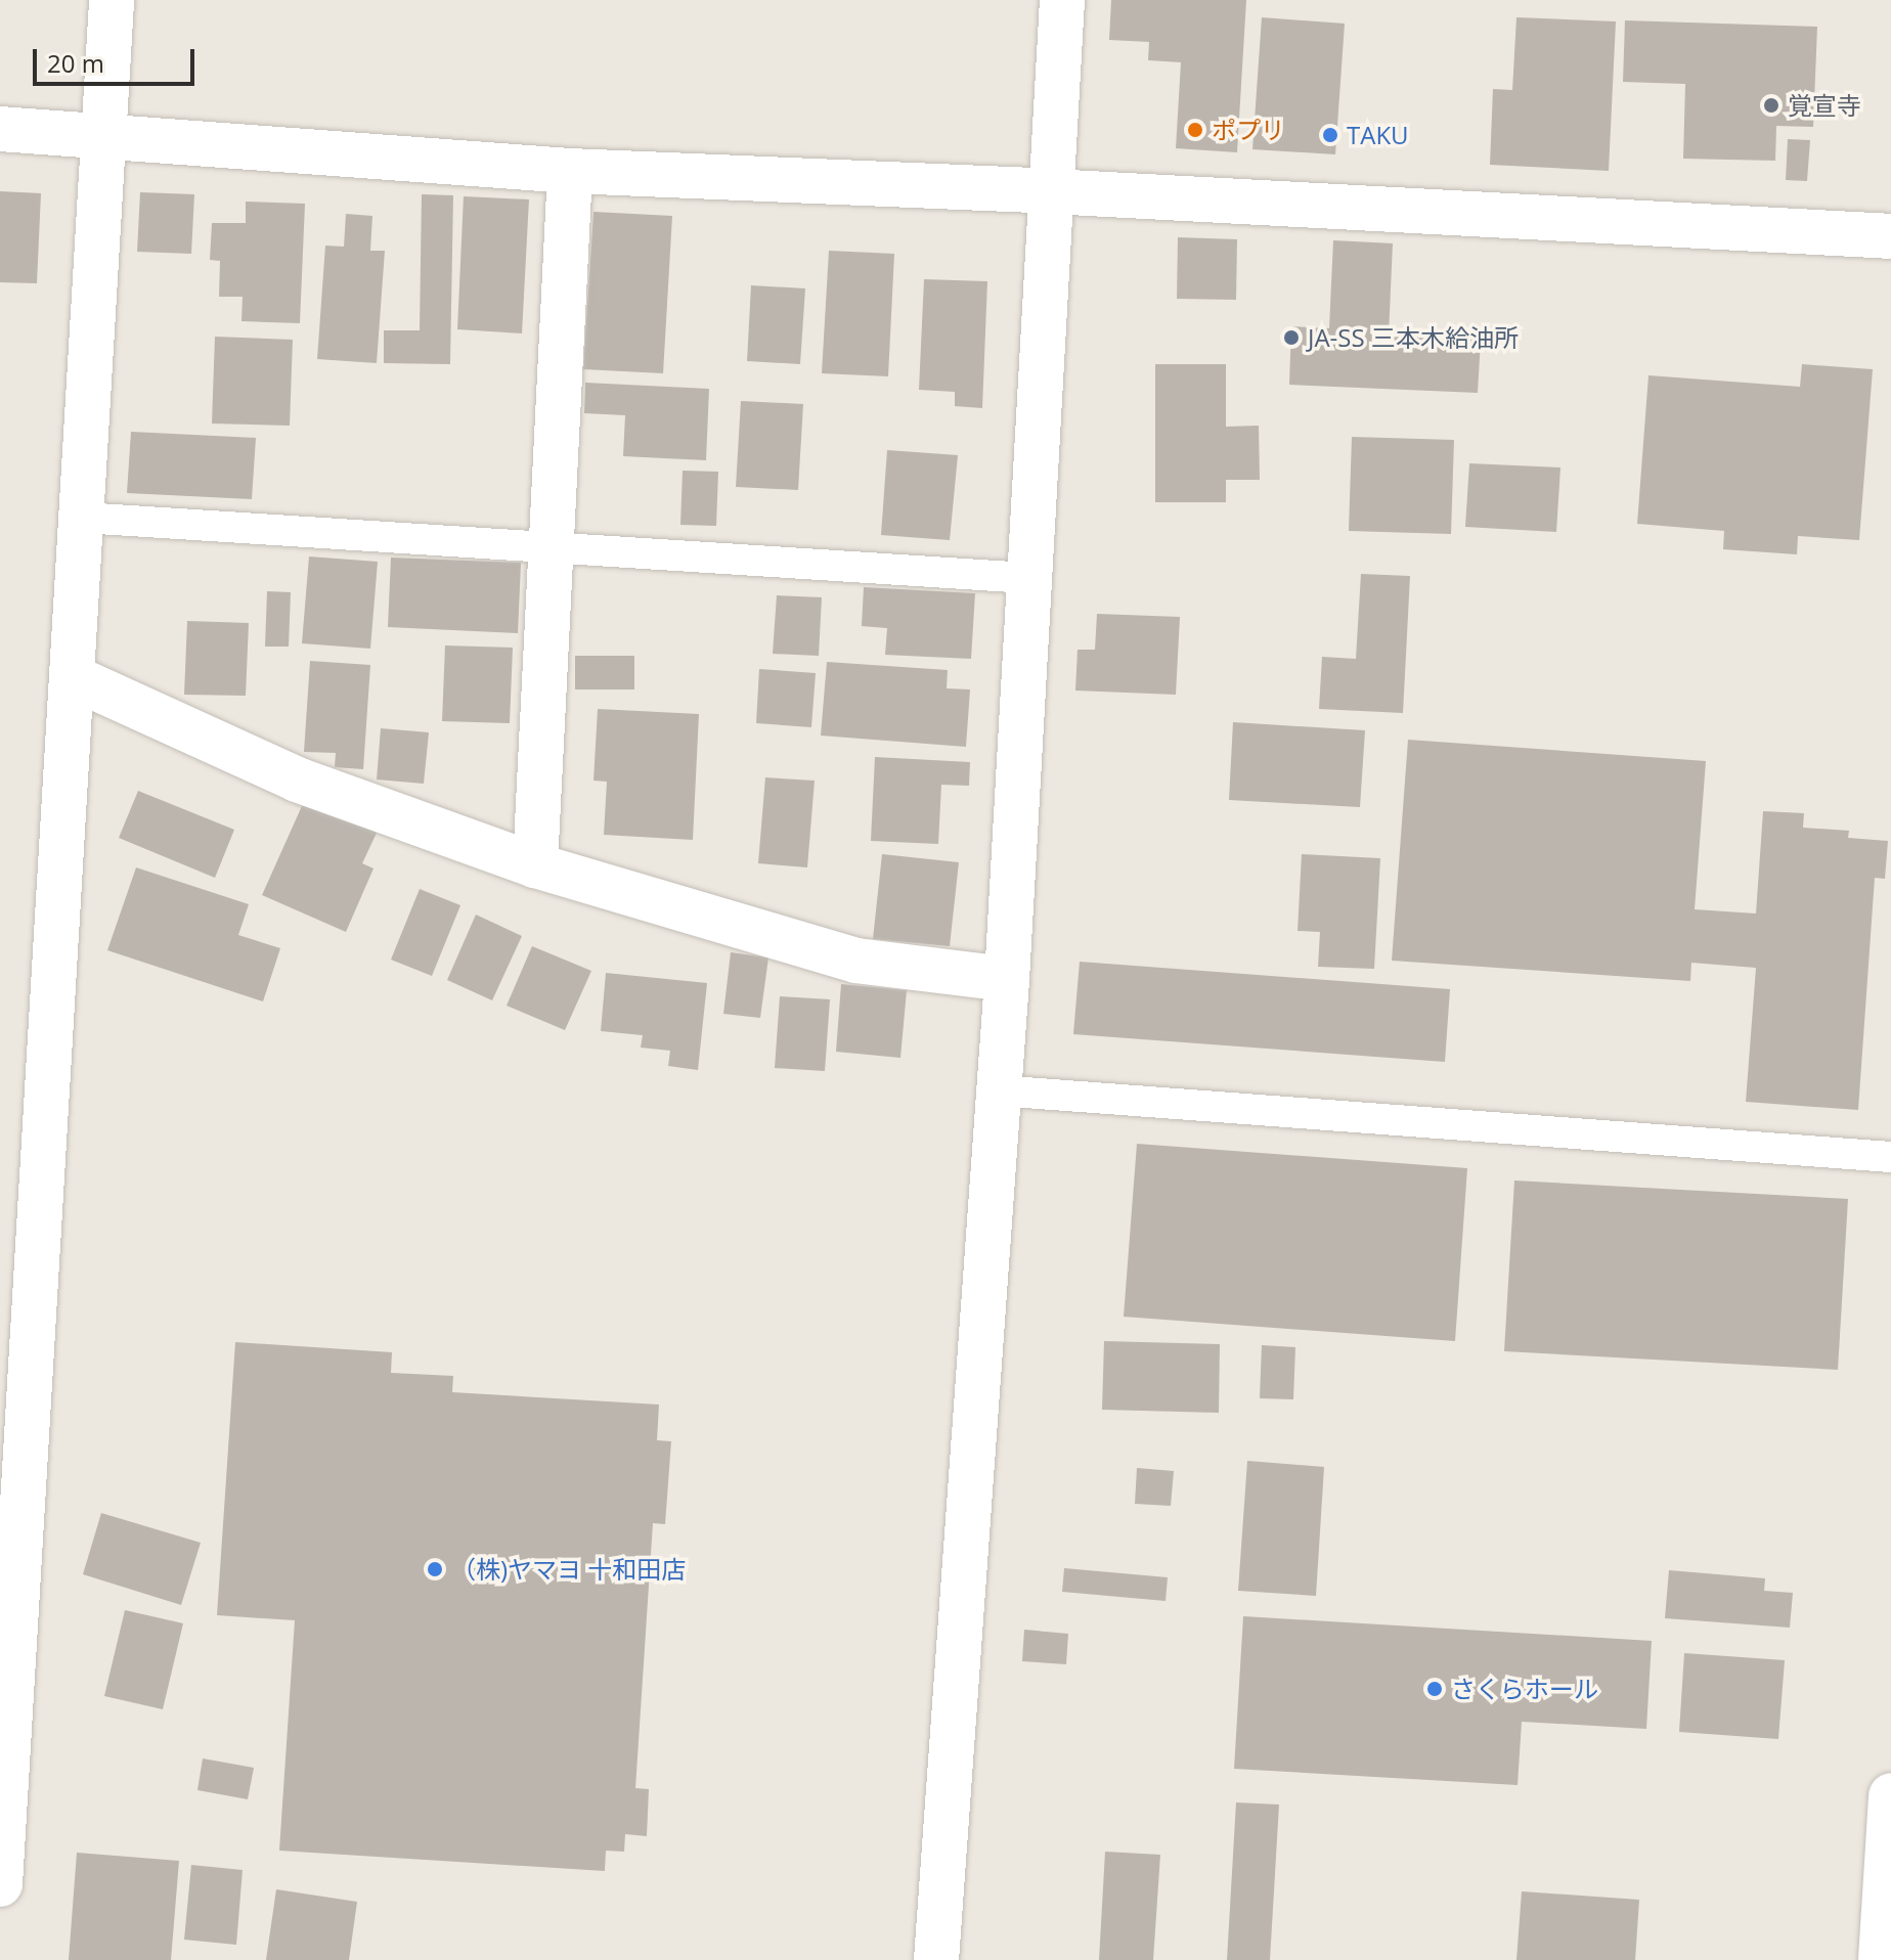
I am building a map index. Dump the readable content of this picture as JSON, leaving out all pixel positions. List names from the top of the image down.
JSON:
{
  "places": [
    "覚宣寺",
    "ポプリ",
    "TAKU",
    "JA-SS 三本木給油所",
    "（株)ヤマヨ 十和田店",
    "さくらホール"
  ],
  "scale_bar": "20 m"
}
